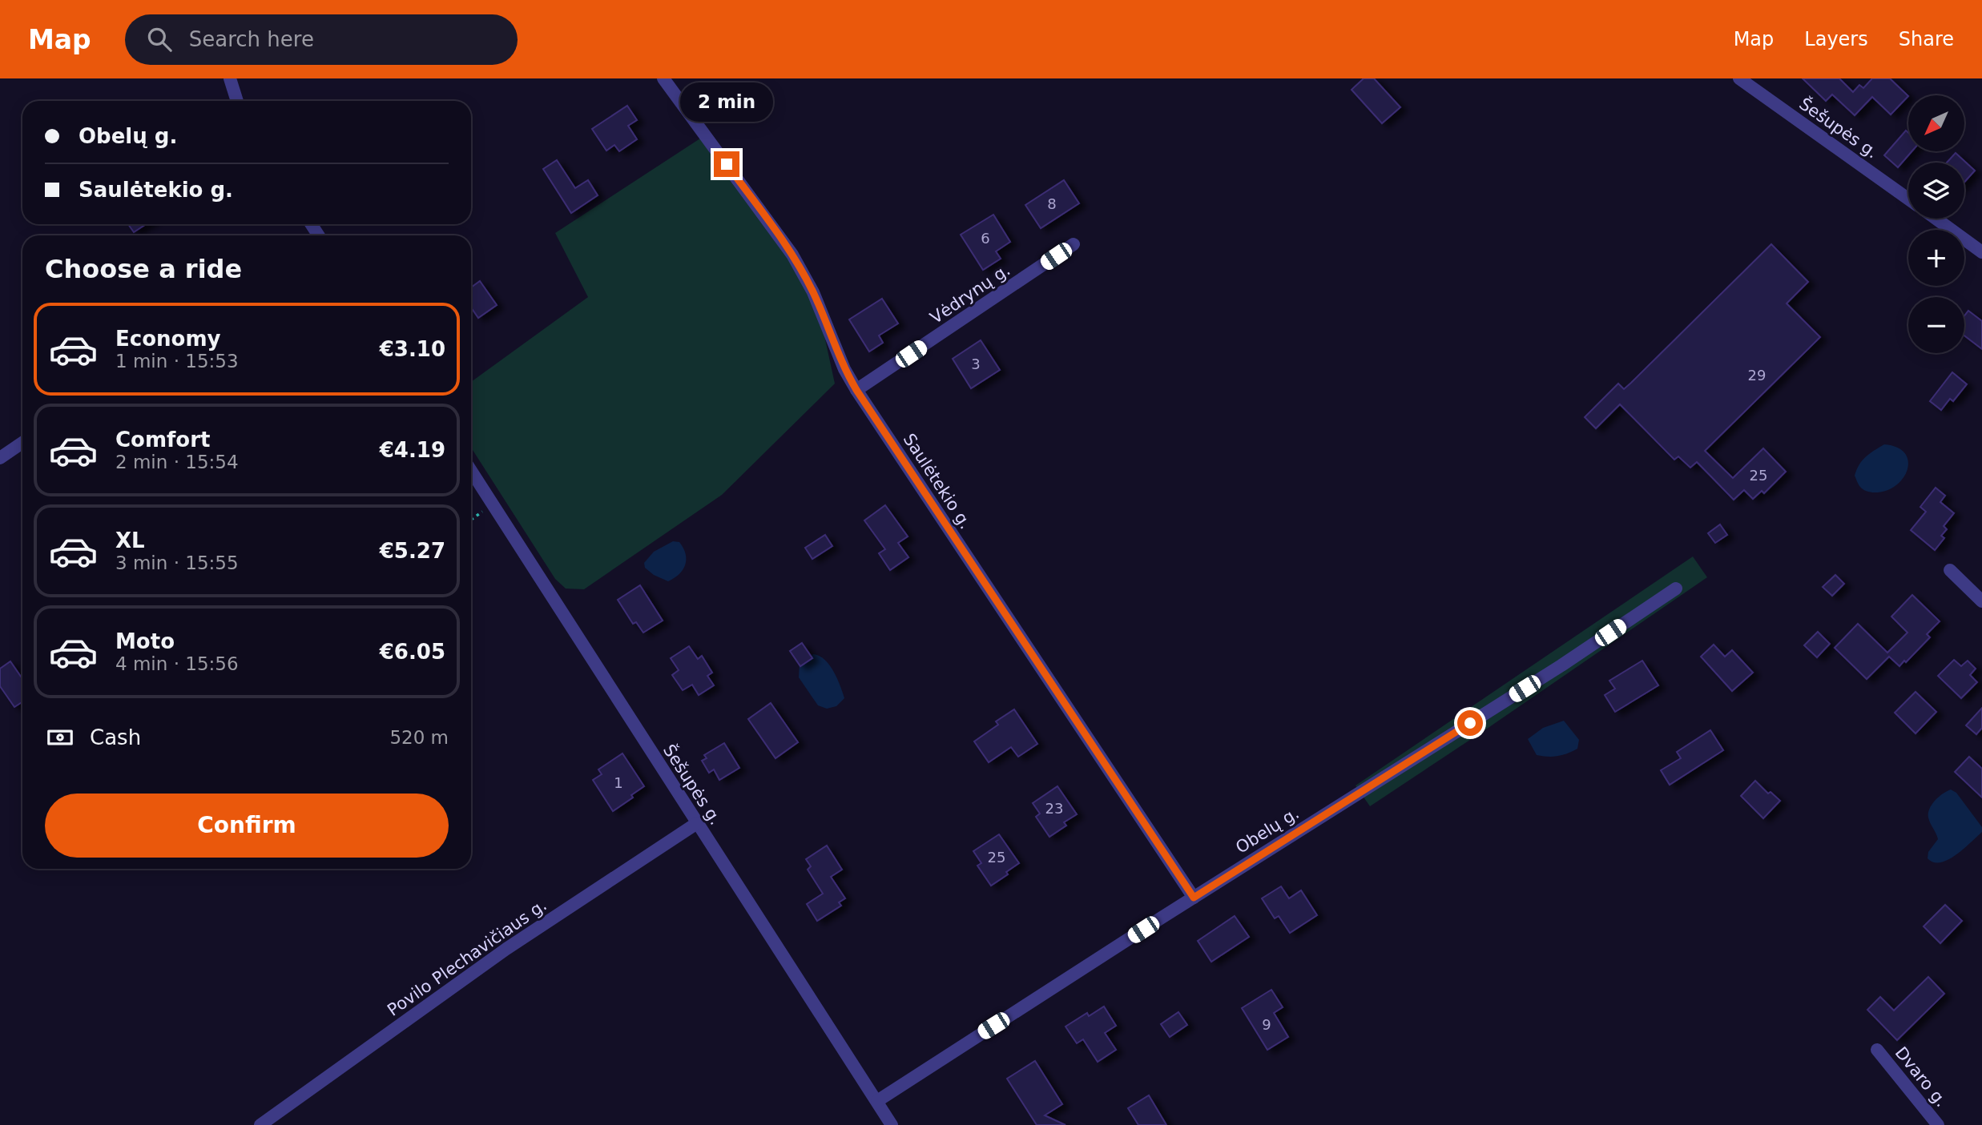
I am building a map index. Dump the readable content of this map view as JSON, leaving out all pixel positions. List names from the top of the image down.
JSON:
{
  "streets": {
    "street": [
      "Šešupės g.",
      "Vėdrynų g.",
      "Saulėtekio g.",
      "Obelų g.",
      "Povilo Plechavičiaus g.",
      "Dvaro g."
    ]
  },
  "crossings": [
    ["Šešupės g.", "Obelų g."],
    ["Šešupės g.", "Povilo Plechavičiaus g."],
    ["Vėdrynų g.", "Saulėtekio g."],
    ["Saulėtekio g.", "Obelų g."]
  ],
  "house_numbers": [
    "8",
    "6",
    "3",
    "29",
    "25",
    "1",
    "23",
    "25",
    "9"
  ],
  "north": "bottom left",
  "page": {
    "header": "Map",
    "search": "Search here",
    "nav": ["Map", "Layers", "Share"],
    "bubble": "2 min",
    "map_buttons": ["+", "−"],
    "banner": ["Obelų g.", "Saulėtekio g."],
    "heading": "Choose a ride",
    "list": [
      {
        "name": "Economy",
        "note": "1 min · 15:53",
        "value": "€3.10"
      },
      {
        "name": "Comfort",
        "note": "2 min · 15:54",
        "value": "€4.19"
      },
      {
        "name": "XL",
        "note": "3 min · 15:55",
        "value": "€5.27"
      },
      {
        "name": "Moto",
        "note": "4 min · 15:56",
        "value": "€6.05"
      }
    ],
    "pay": ["Cash", "520 m"],
    "buttons": "Confirm"
  }
}
